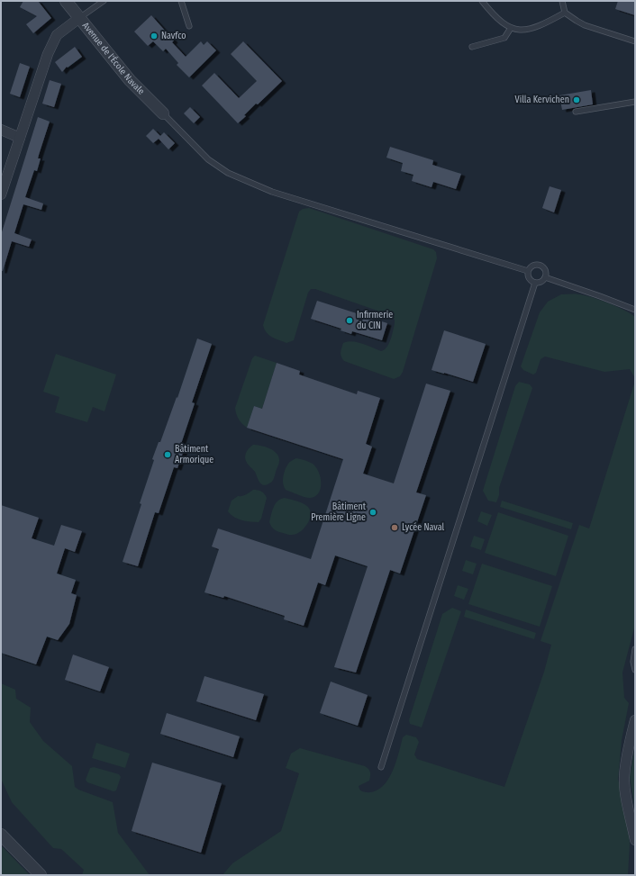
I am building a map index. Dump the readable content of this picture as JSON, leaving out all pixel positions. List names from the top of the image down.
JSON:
{
  "streets": {
    "street": ["Avenue de l'École Navale"]
  },
  "places": [
    "Navfco",
    "Villa Kervichen",
    "Infirmerie du CIN",
    "Bâtiment Armorique",
    "Bâtiment Première Ligne",
    "Lycée Naval"
  ]
}
